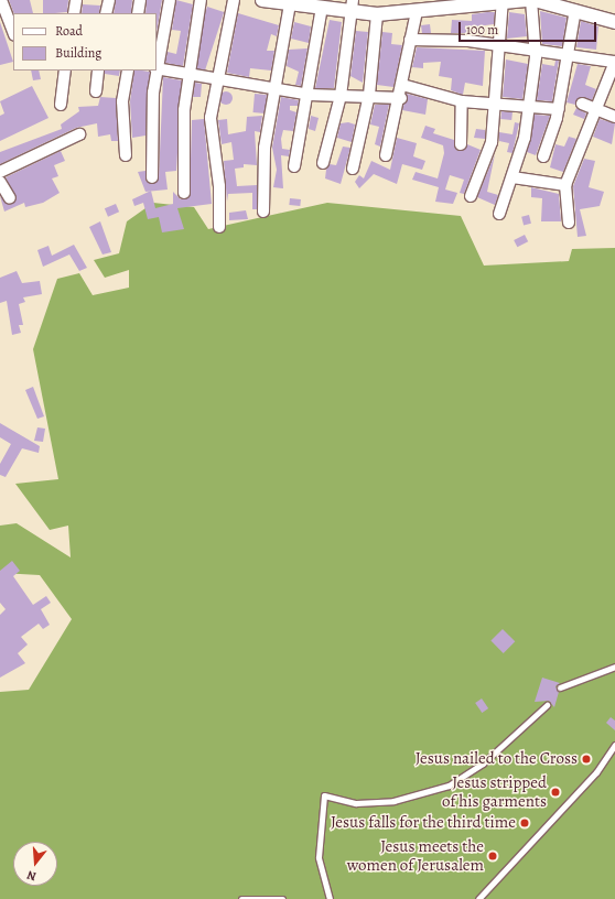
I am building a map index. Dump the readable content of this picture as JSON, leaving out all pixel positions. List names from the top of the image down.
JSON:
{
  "places": [
    "Jesus nailed to the Cross",
    "Jesus stripped of his garments",
    "Jesus falls for the third time",
    "Jesus meets the women of Jerusalem"
  ],
  "legend": ["Road", "Building"],
  "scale_bar": "100 m",
  "north": "bottom"
}
